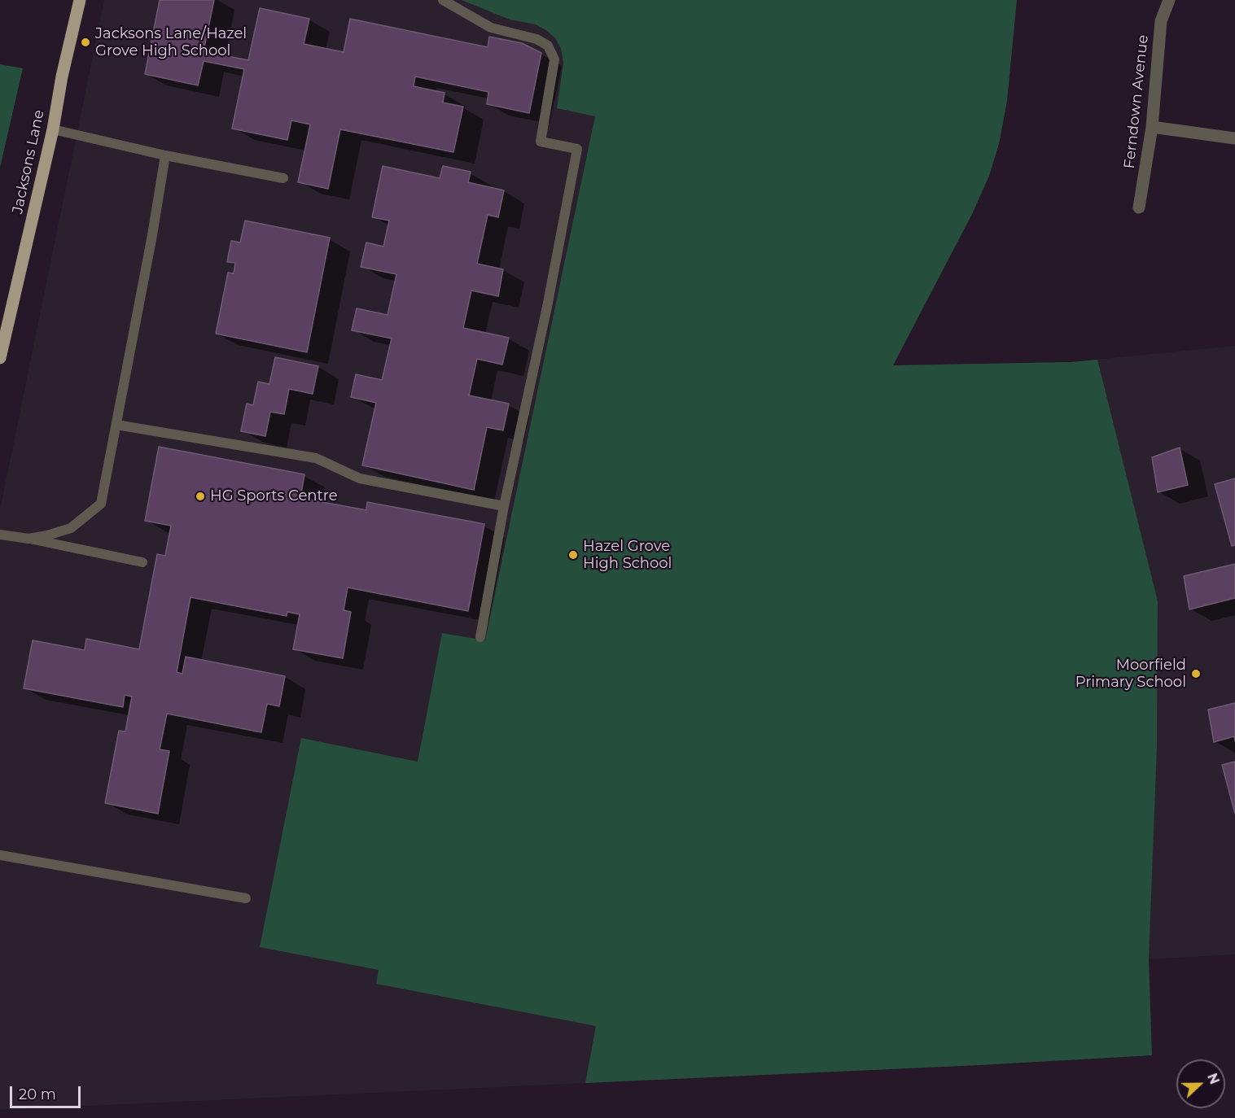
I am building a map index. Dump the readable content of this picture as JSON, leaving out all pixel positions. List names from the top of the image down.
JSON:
{
  "streets": {
    "main road": ["Jacksons Lane"],
    "street": ["Ferndown Avenue"]
  },
  "places": [
    "Jacksons Lane/Hazel Grove High School",
    "HG Sports Centre",
    "Hazel Grove High School",
    "Moorfield Primary School"
  ],
  "scale_bar": "20 m",
  "north": "right"
}
